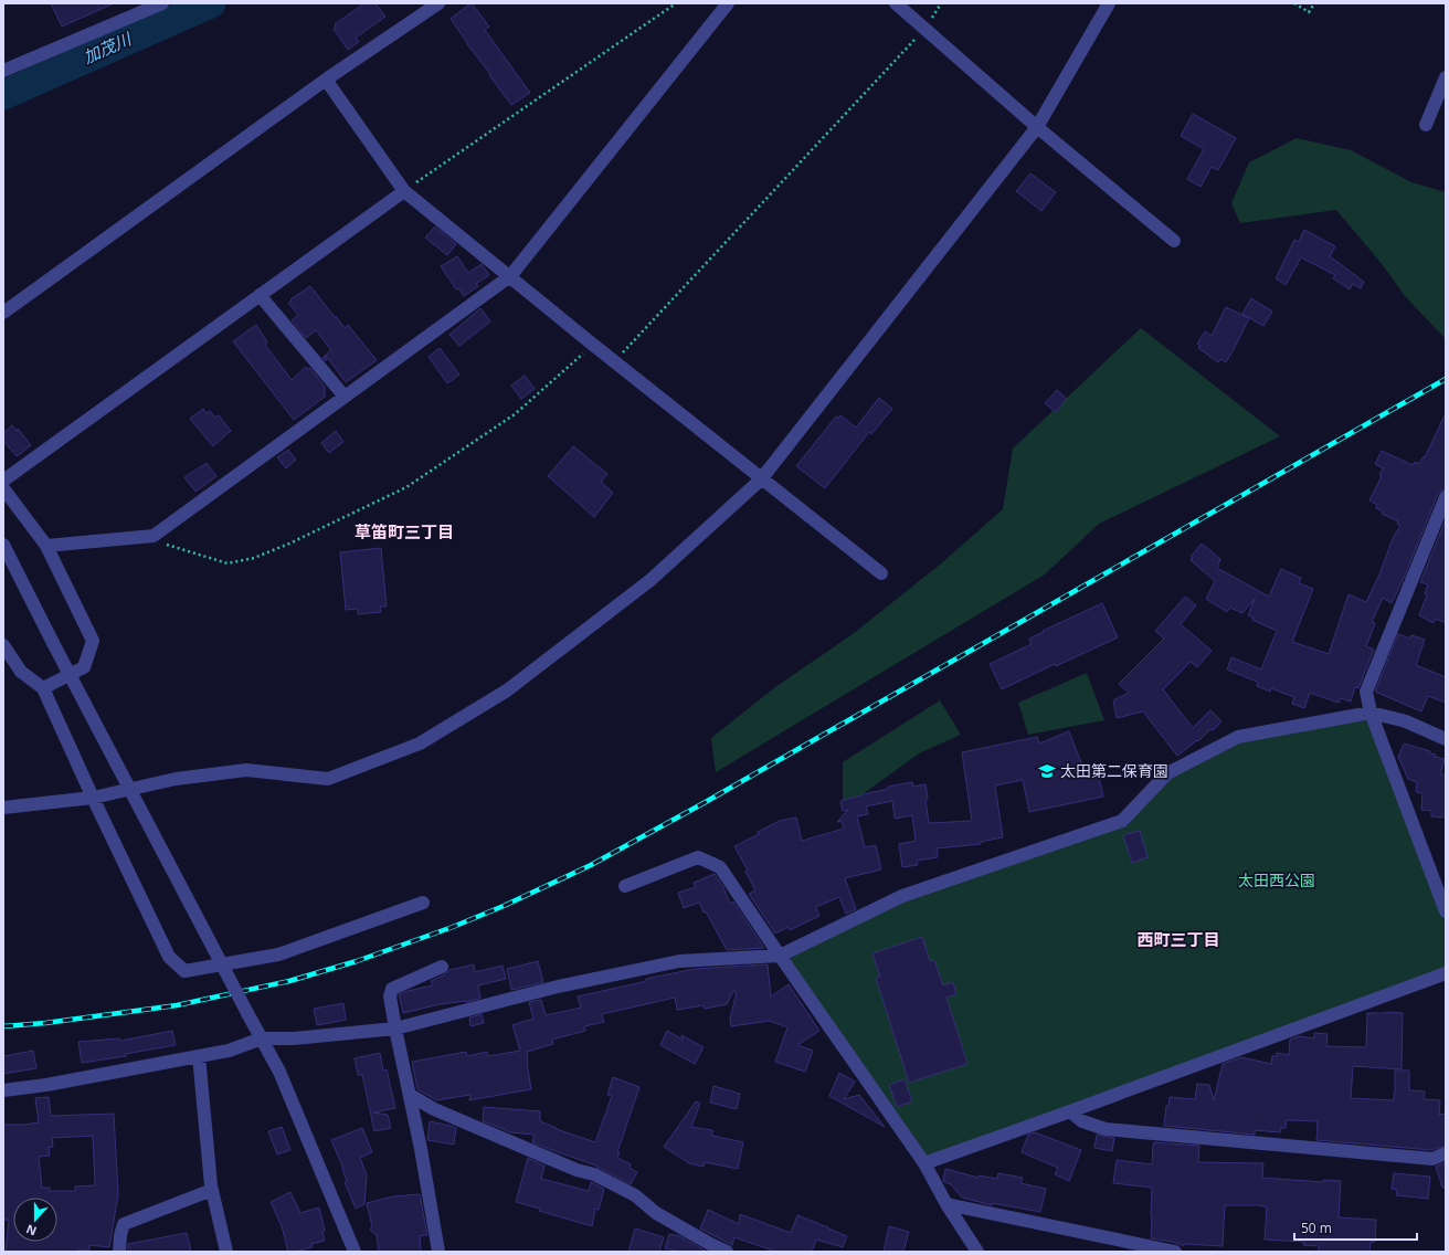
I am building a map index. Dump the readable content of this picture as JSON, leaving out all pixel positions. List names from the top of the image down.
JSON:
{
  "districts": ["草笛町三丁目", "西町三丁目"],
  "water": ["加茂川"],
  "parks": ["太田西公園"],
  "places": {
    "school or university": ["太田第二保育園"]
  },
  "scale_bar": "50 m",
  "north": "bottom"
}
